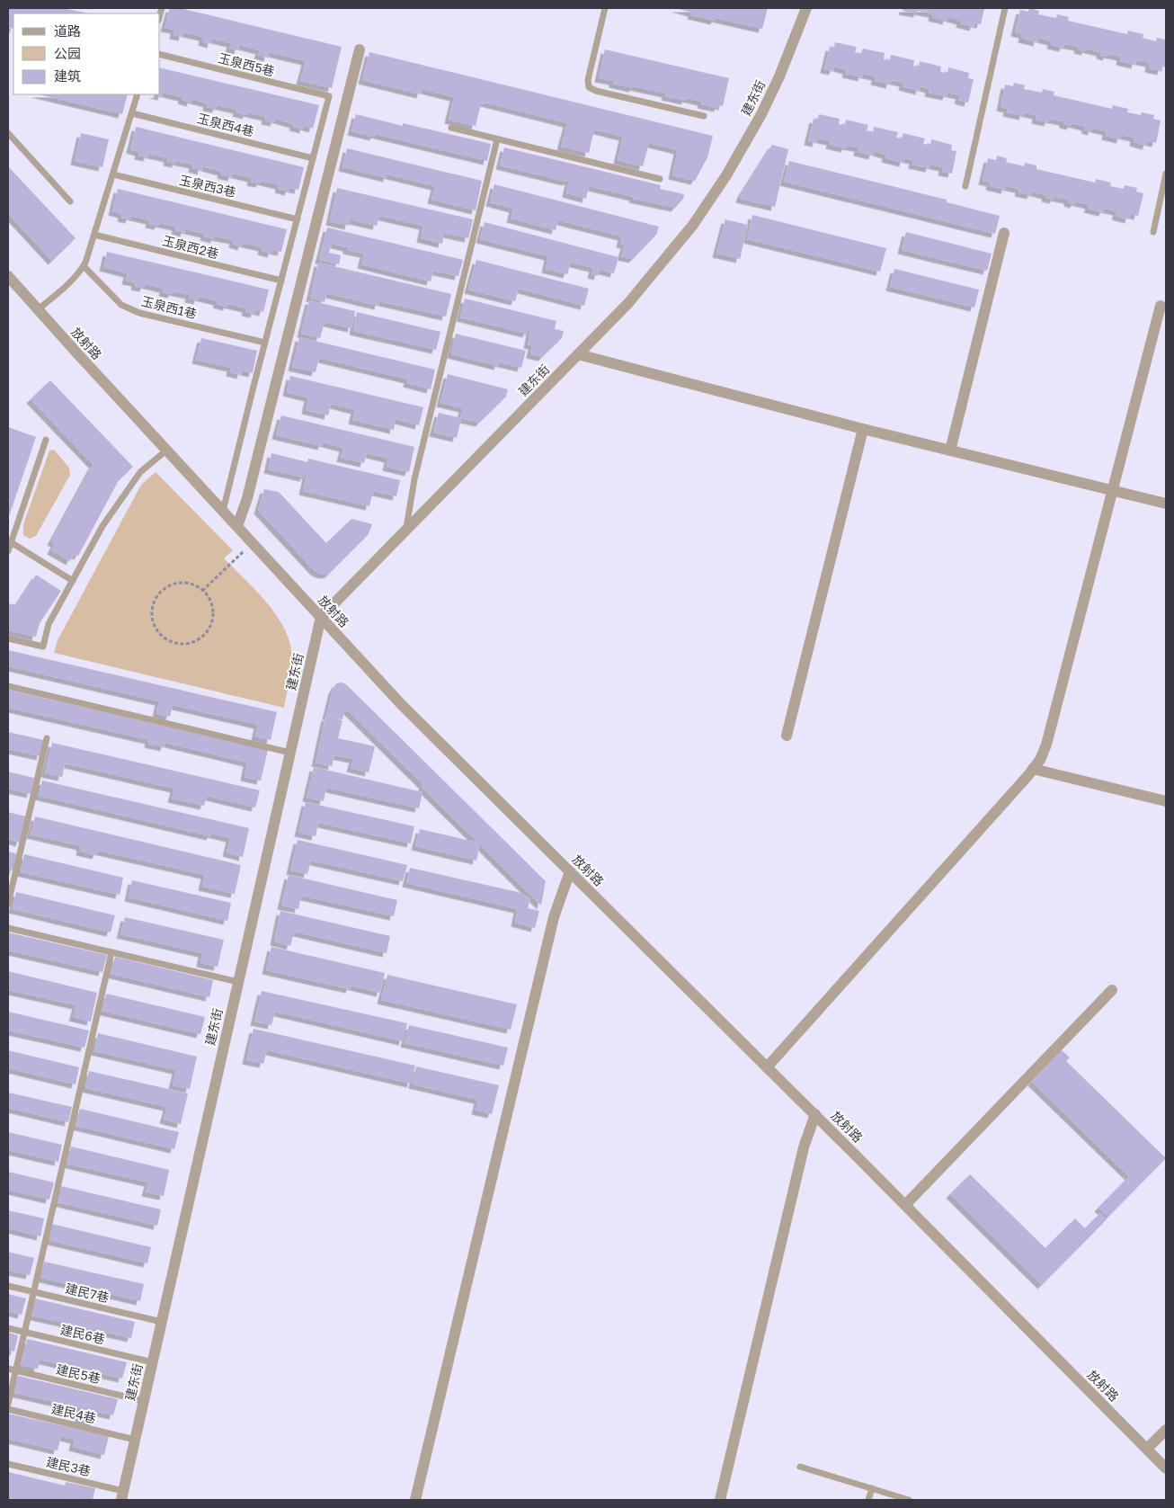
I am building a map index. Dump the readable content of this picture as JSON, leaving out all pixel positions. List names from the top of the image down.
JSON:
{
  "streets": {
    "street": ["建东街", "放射路"],
    "lane": [
      "玉泉西5巷",
      "玉泉西4巷",
      "玉泉西3巷",
      "玉泉西2巷",
      "玉泉西1巷",
      "建民7巷",
      "建民6巷",
      "建民5巷",
      "建民4巷",
      "建民3巷"
    ]
  },
  "crossings": [
    ["玉泉西5巷", "玉泉西4巷"],
    ["建东街", "放射路"],
    ["建东街", "建民7巷"],
    ["建东街", "建民6巷"],
    ["建东街", "建民5巷"],
    ["建东街", "建民4巷"],
    ["建东街", "建民3巷"]
  ],
  "legend": ["道路", "公园", "建筑"]
}
